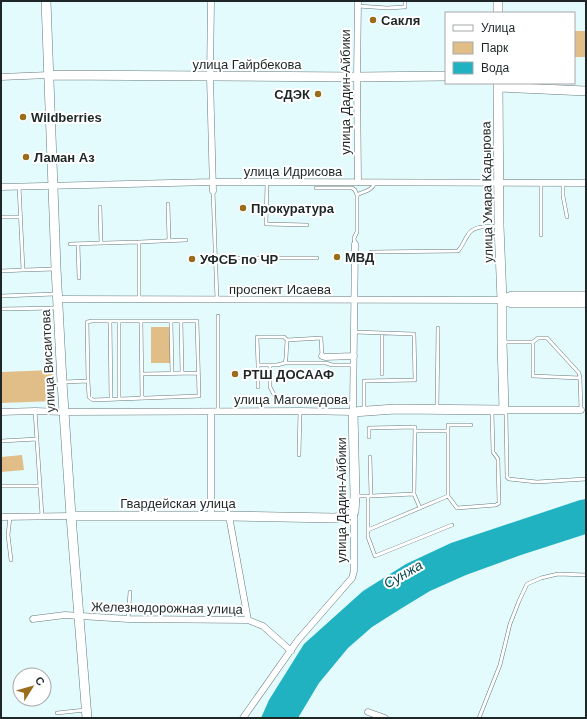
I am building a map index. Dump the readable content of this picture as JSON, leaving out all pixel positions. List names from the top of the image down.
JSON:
{
  "streets": {
    "main road": [
      "улица Гайрбекова",
      "улица Дадин-Айбики",
      "улица Умара Кадырова",
      "улица Висаитова",
      "улица Магомедова",
      "Гвардейская улица"
    ],
    "street": ["улица Идрисова", "проспект Исаева", "Железнодорожная улица"]
  },
  "crossings": [
    ["улица Гайрбекова", "улица Дадин-Айбики"],
    ["улица Гайрбекова", "улица Висаитова"],
    ["улица Дадин-Айбики", "улица Идрисова"],
    ["улица Дадин-Айбики", "проспект Исаева"],
    ["улица Дадин-Айбики", "улица Магомедова"],
    ["улица Дадин-Айбики", "Гвардейская улица"],
    ["улица Дадин-Айбики", "Железнодорожная улица"],
    ["улица Идрисова", "улица Умара Кадырова"],
    ["улица Идрисова", "улица Висаитова"],
    ["улица Умара Кадырова", "проспект Исаева"],
    ["улица Умара Кадырова", "улица Магомедова"],
    ["проспект Исаева", "улица Висаитова"],
    ["улица Висаитова", "улица Магомедова"],
    ["улица Висаитова", "Гвардейская улица"],
    ["улица Висаитова", "Железнодорожная улица"]
  ],
  "water": ["Сунжа"],
  "places": [
    "Сакля",
    "СДЭК",
    "Wildberries",
    "Ламан Аз",
    "Прокуратура",
    "МВД",
    "УФСБ по ЧР",
    "РТШ ДОСААФ"
  ],
  "legend": ["Улица", "Парк", "Вода"],
  "north": "top right"
}
